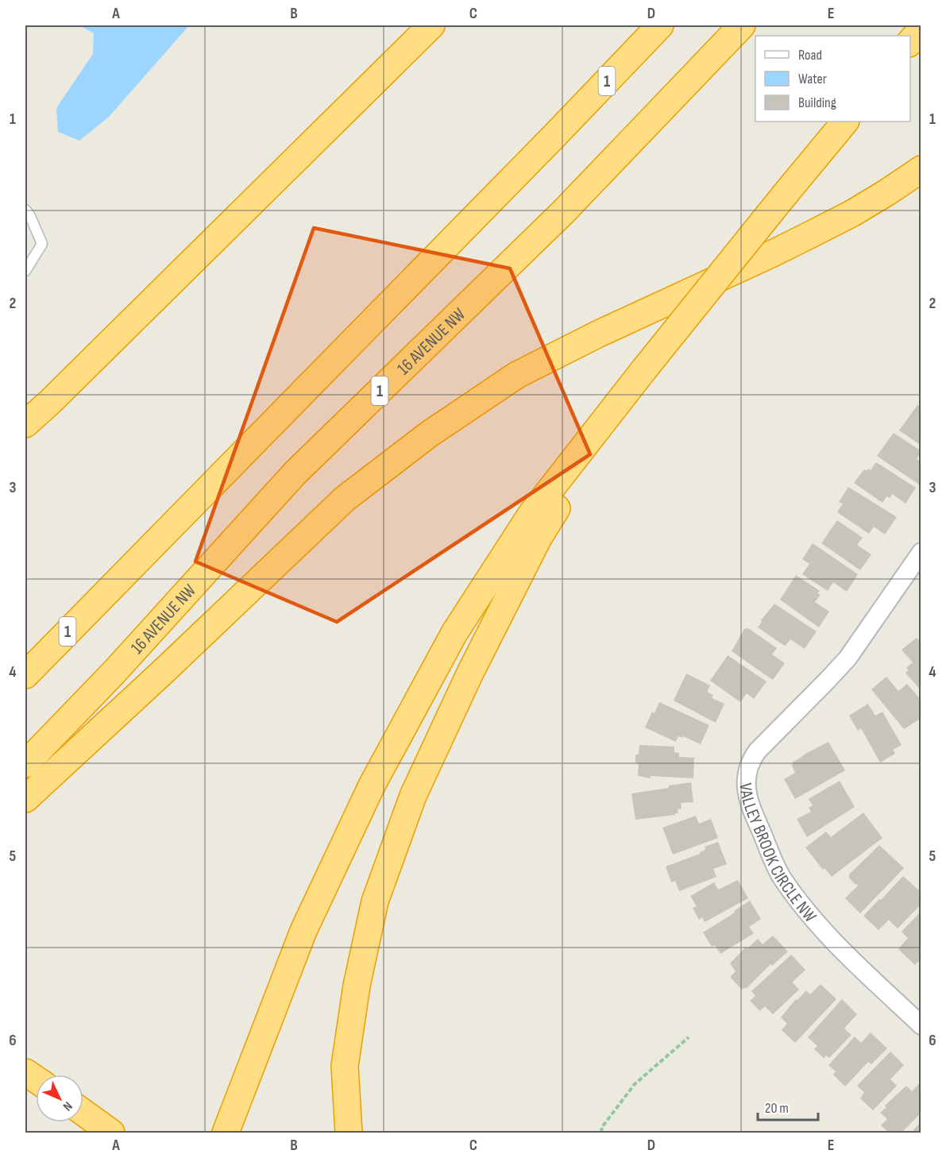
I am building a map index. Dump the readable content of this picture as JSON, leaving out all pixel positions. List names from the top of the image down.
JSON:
{
  "streets": {
    "highway": ["1", "16 AVENUE NW"],
    "street": ["VALLEY BROOK CIRCLE NW"]
  },
  "legend": ["Road", "Water", "Building"],
  "scale_bar": "20 m",
  "north": "bottom right",
  "grid": {
    "columns": [
      "A",
      "B",
      "C",
      "D",
      "E"
    ],
    "rows": [
      "1",
      "2",
      "3",
      "4",
      "5",
      "6"
    ]
  }
}
